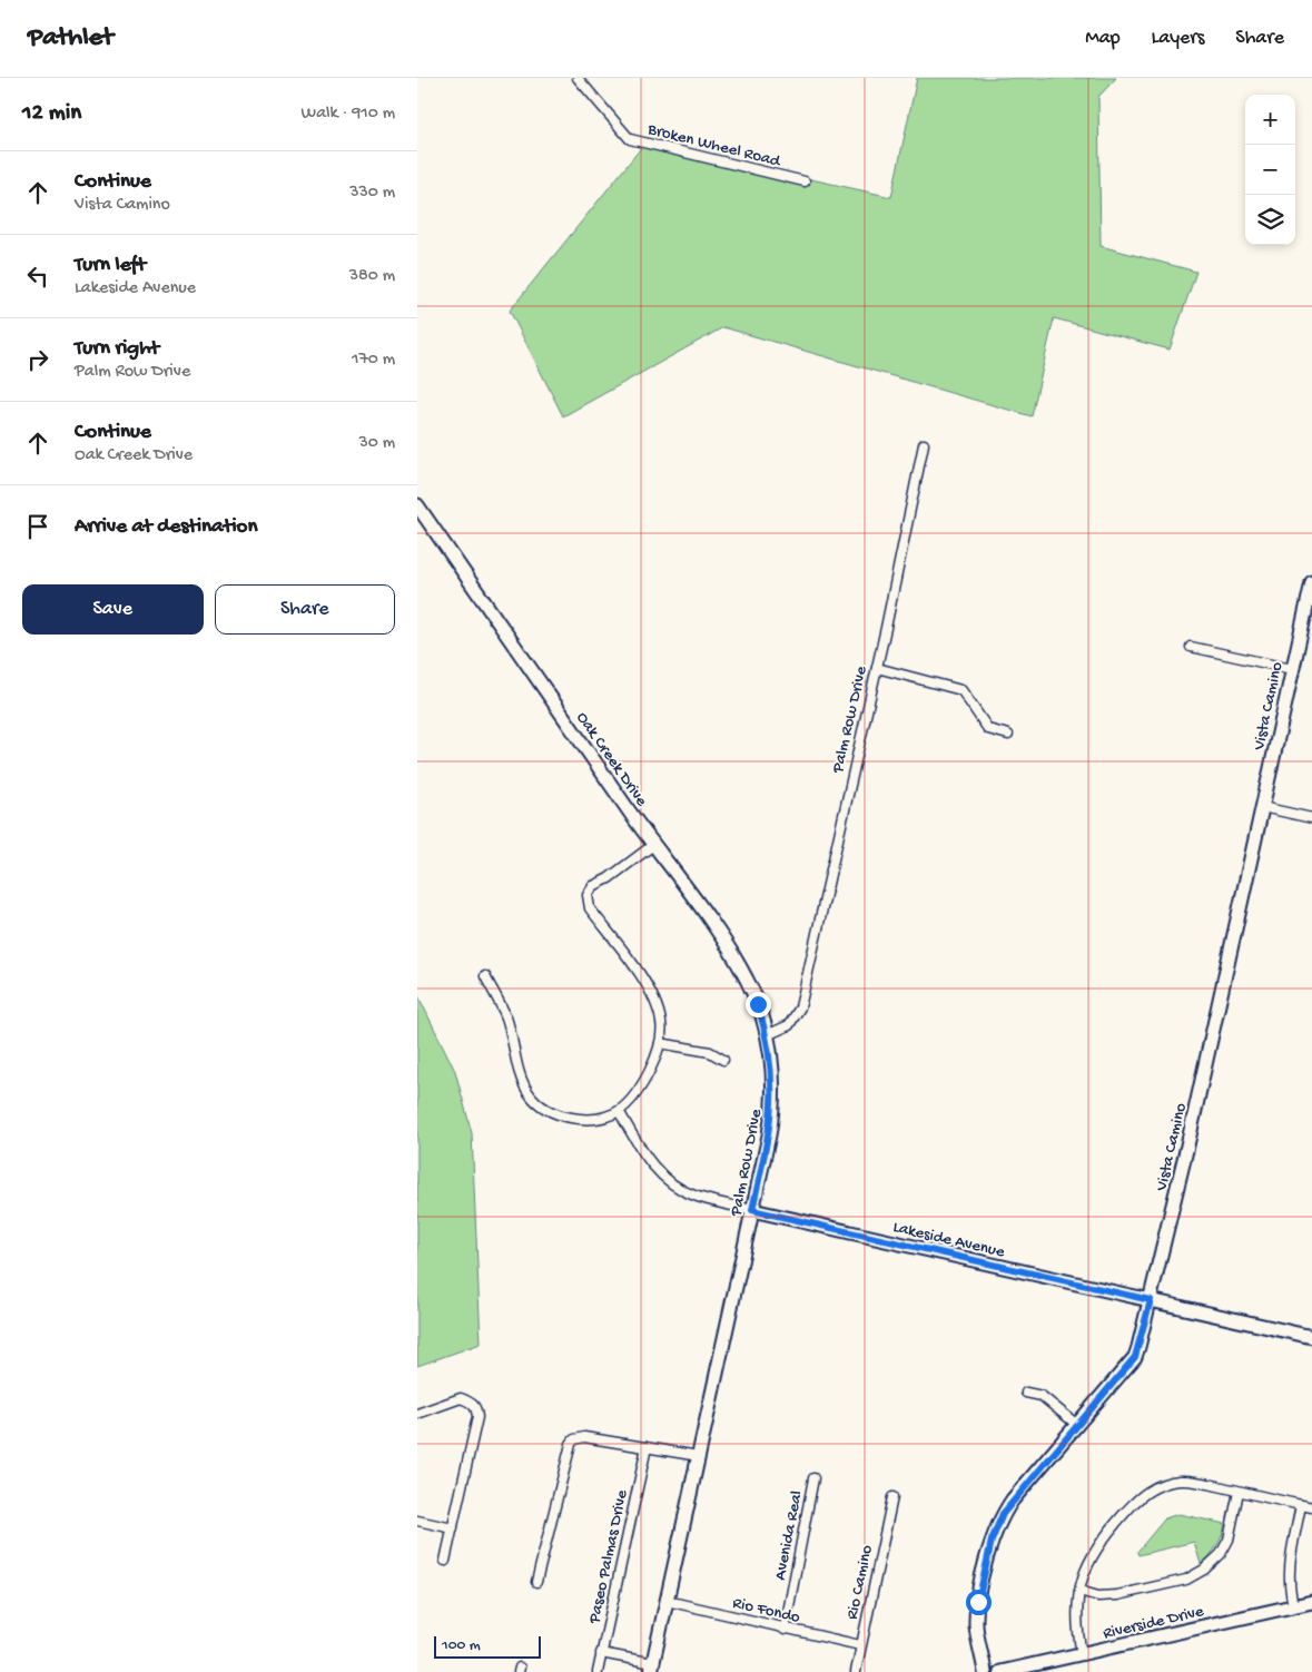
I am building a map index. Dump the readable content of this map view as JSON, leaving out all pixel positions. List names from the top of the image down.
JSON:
{
  "streets": {
    "street": [
      "Broken Wheel Road",
      "Vista Camino",
      "Palm Row Drive",
      "Oak Creek Drive",
      "Lakeside Avenue",
      "Avenida Real",
      "Paseo Palmas Drive",
      "Rio Camino",
      "Rio Fondo",
      "Riverside Drive"
    ]
  },
  "crossings": [
    ["Vista Camino", "Lakeside Avenue"],
    ["Palm Row Drive", "Oak Creek Drive"],
    ["Palm Row Drive", "Lakeside Avenue"],
    ["Palm Row Drive", "Rio Fondo"],
    ["Avenida Real", "Rio Fondo"],
    ["Rio Camino", "Rio Fondo"]
  ],
  "scale_bar": "100 m",
  "page": {
    "header": "Pathlet",
    "nav": ["Map", "Layers", "Share"],
    "heading": ["12 min", "Walk · 910 m"],
    "map_buttons": ["+", "−"],
    "list": [
      ["Continue", "Vista Camino", "330 m"],
      ["Turn left", "Lakeside Avenue", "380 m"],
      ["Turn right", "Palm Row Drive", "170 m"],
      ["Continue", "Oak Creek Drive", "30 m"],
      "Arrive at destination"
    ],
    "buttons": ["Save", "Share"],
    "scale": "100 m"
  }
}
